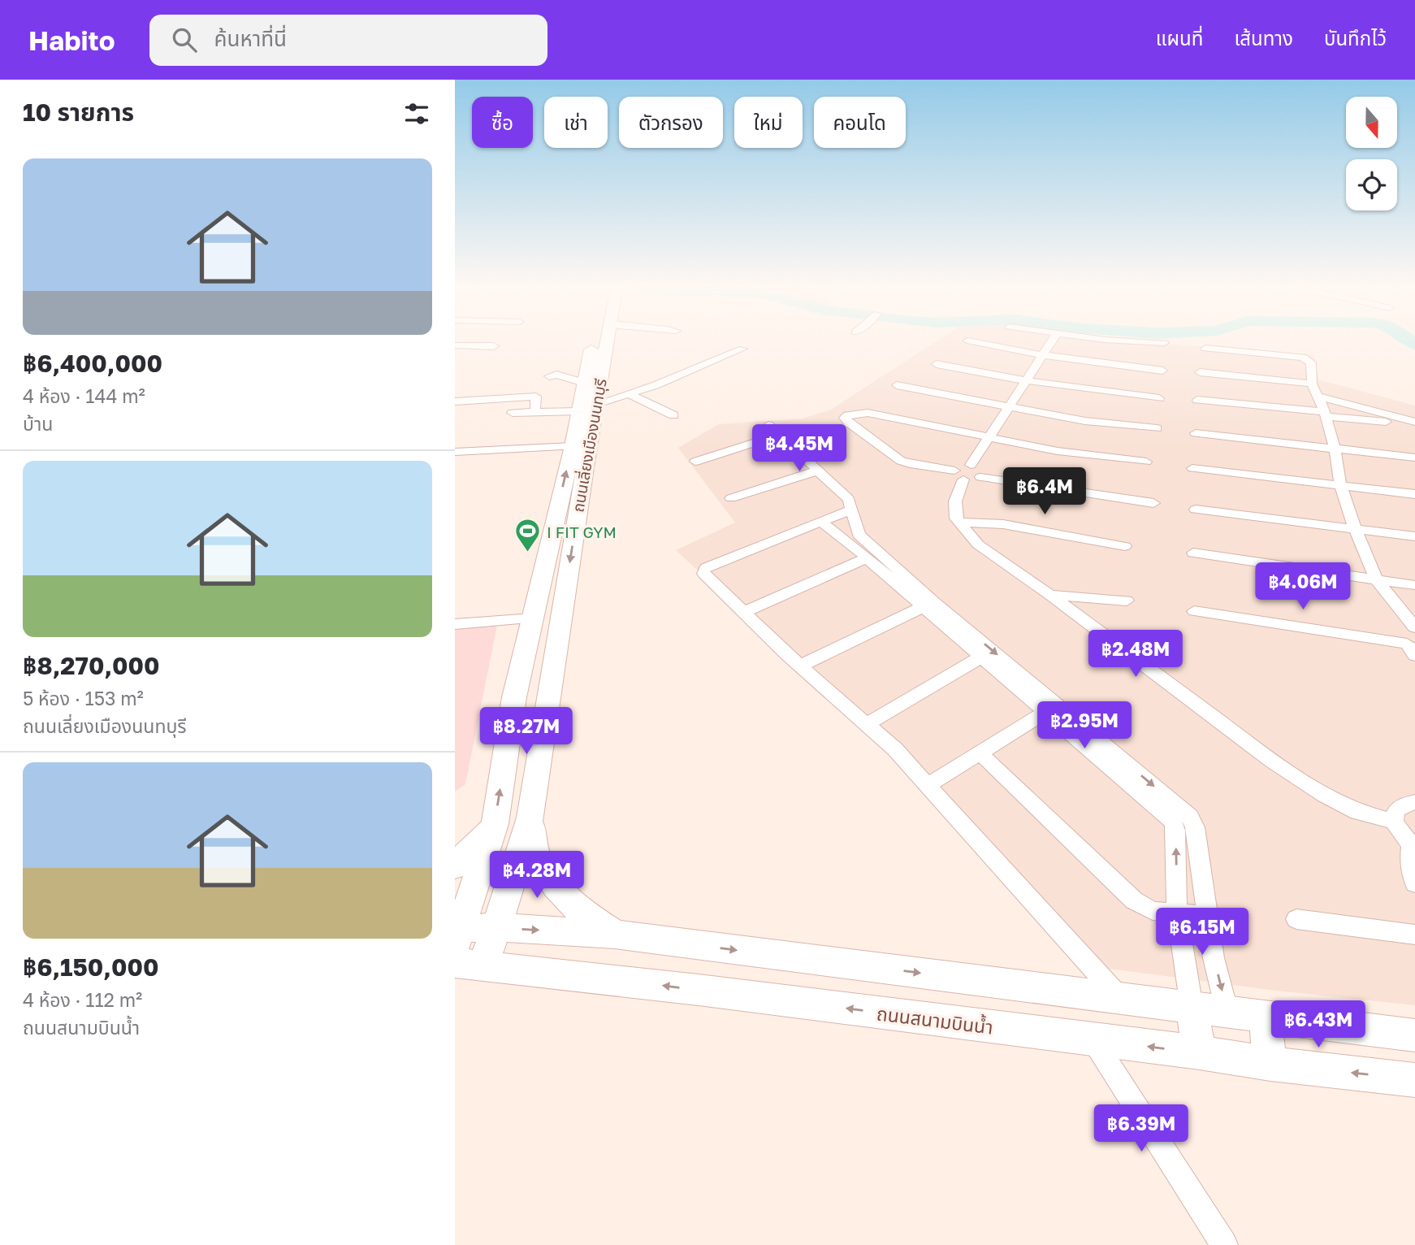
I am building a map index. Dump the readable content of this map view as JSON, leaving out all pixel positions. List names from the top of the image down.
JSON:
{
  "streets": {
    "main road": ["ถนนเลี่ยงเมืองนนทบุรี", "ถนนสนามบินน้ำ"]
  },
  "crossings": [
    ["ถนนเลี่ยงเมืองนนทบุรี", "ถนนสนามบินน้ำ"]
  ],
  "places": {
    "sports": ["I FIT GYM"]
  },
  "north": "bottom",
  "page": {
    "header": "Habito",
    "search": "ค้นหาที่นี่",
    "nav": ["แผนที่", "เส้นทาง", "บันทึกไว้"],
    "heading": "10 รายการ",
    "chip": [
      "ซื้อ",
      "เช่า",
      "ตัวกรอง",
      "ใหม่",
      "คอนโด"
    ],
    "list": [
      {
        "name": "฿6,400,000",
        "note": "4 ห้อง · 144 m² · บ้าน"
      },
      {
        "name": "฿8,270,000",
        "note": "5 ห้อง · 153 m² · ถนนเลี่ยงเมืองนนทบุรี"
      },
      {
        "name": "฿6,150,000",
        "note": "4 ห้อง · 112 m² · ถนนสนามบินน้ำ"
      }
    ],
    "price": [
      "฿4.45M",
      "฿6.4M",
      "฿4.06M",
      "฿2.48M",
      "฿2.95M",
      "฿8.27M",
      "฿4.28M",
      "฿6.15M",
      "฿6.43M",
      "฿6.39M"
    ]
  }
}
